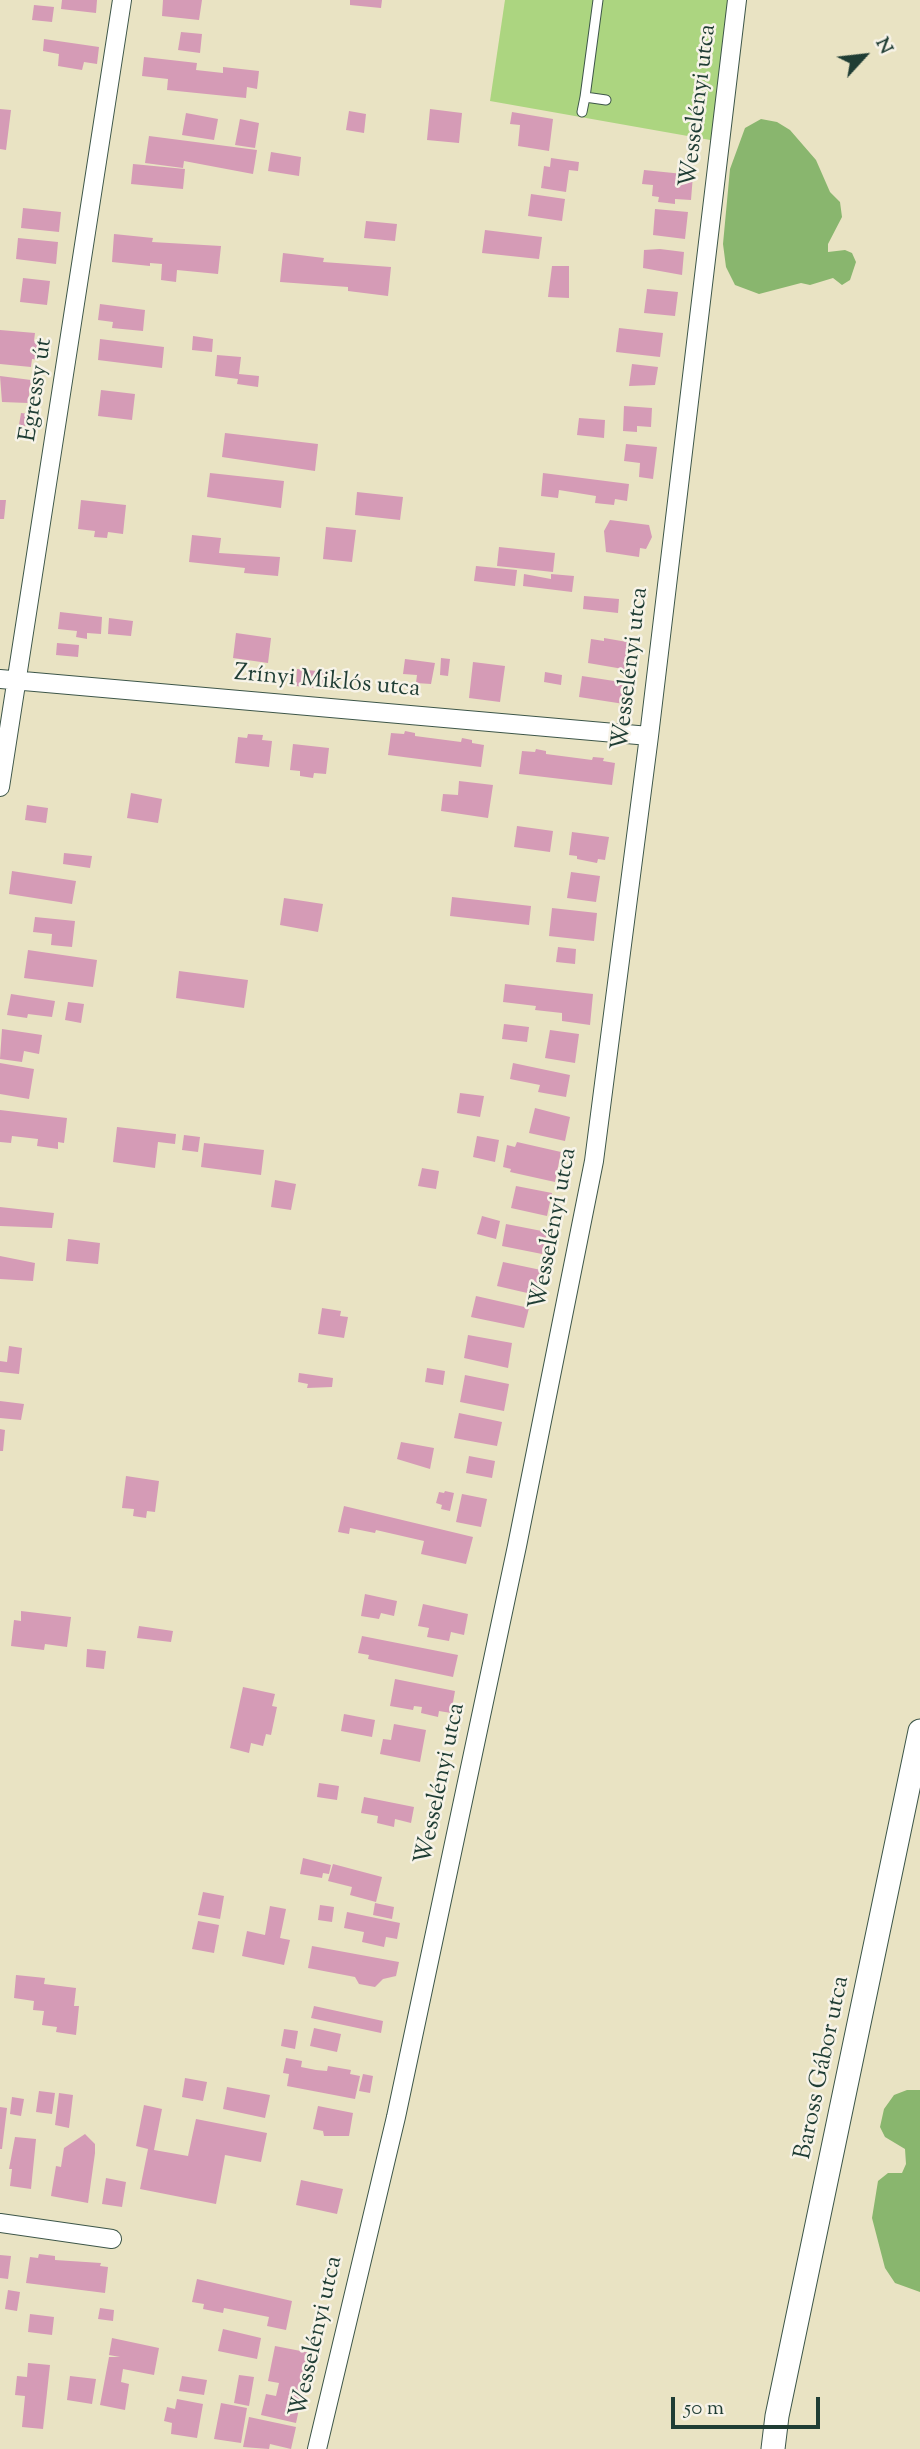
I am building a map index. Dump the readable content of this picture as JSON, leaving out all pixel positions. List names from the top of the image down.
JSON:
{
  "streets": {
    "street": [
      "Wesselényi utca",
      "Egressy út",
      "Zrínyi Miklós utca",
      "Baross Gábor utca"
    ]
  },
  "crossings": [
    ["Wesselényi utca", "Zrínyi Miklós utca"],
    ["Egressy út", "Zrínyi Miklós utca"]
  ],
  "scale_bar": "50 m",
  "north": "top right"
}
